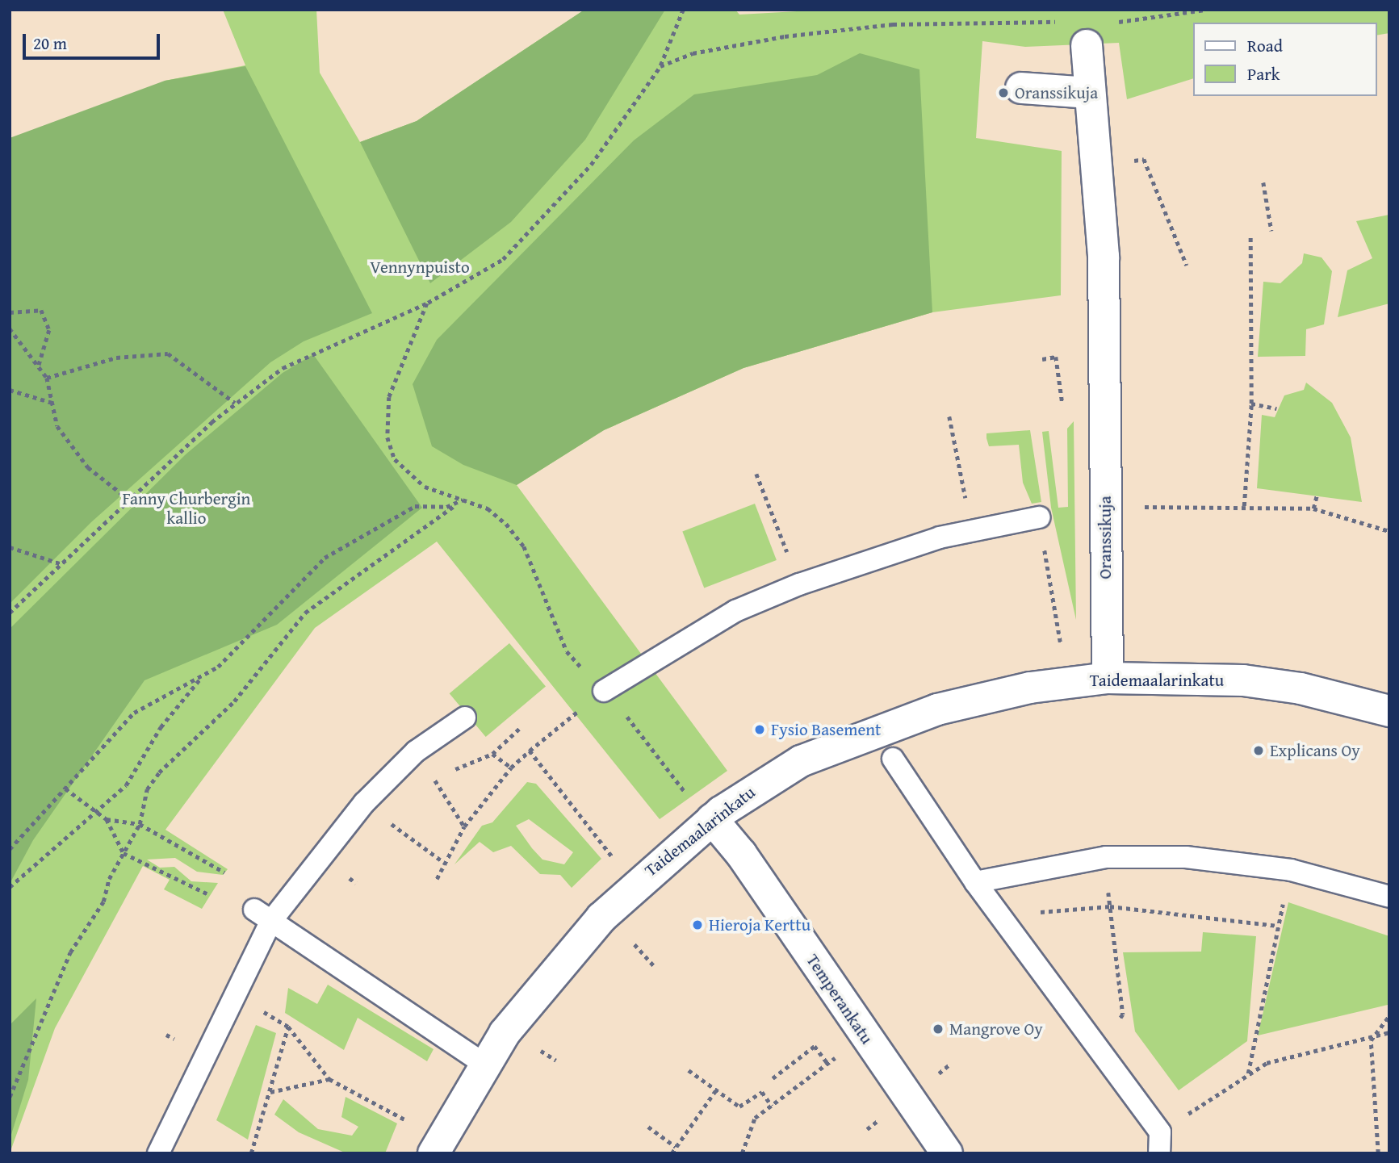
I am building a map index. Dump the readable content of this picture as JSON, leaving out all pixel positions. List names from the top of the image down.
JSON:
{
  "streets": {
    "street": ["Oranssikuja", "Taidemaalarinkatu", "Temperankatu"]
  },
  "crossings": [
    ["Oranssikuja", "Taidemaalarinkatu"],
    ["Taidemaalarinkatu", "Temperankatu"]
  ],
  "parks": ["Vennynpuisto", "Fanny Churbergin kallio"],
  "places": [
    "Oranssikuja",
    "Fysio Basement",
    "Explicans Oy",
    "Hieroja Kerttu",
    "Mangrove Oy"
  ],
  "legend": ["Road", "Park"],
  "scale_bar": "20 m"
}
